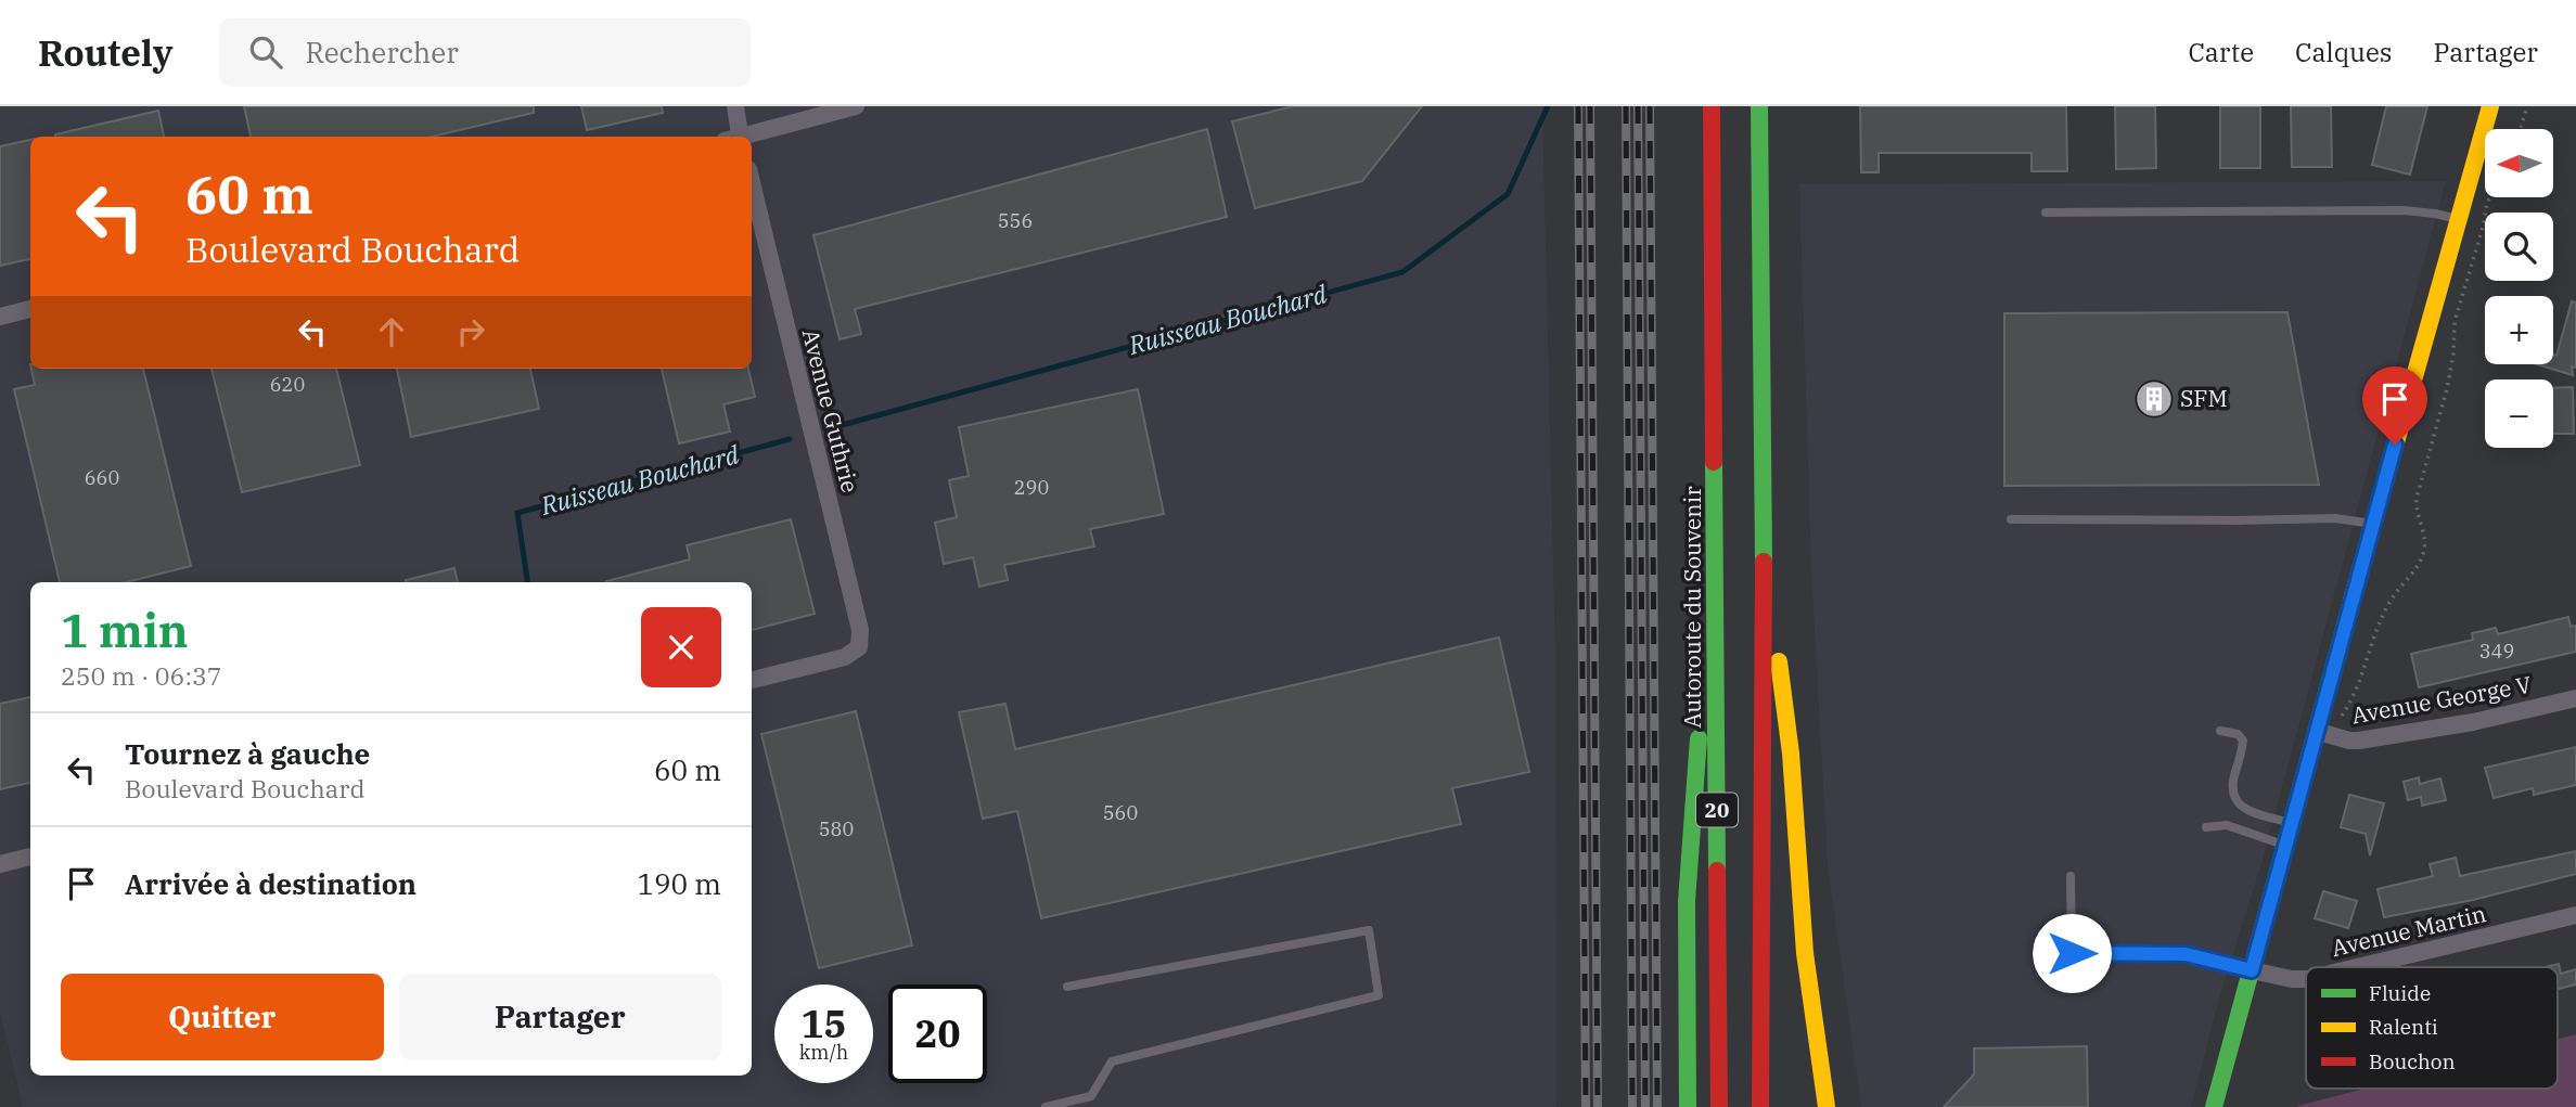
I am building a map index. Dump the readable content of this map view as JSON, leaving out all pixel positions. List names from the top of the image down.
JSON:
{
  "streets": {
    "main road": ["Autoroute du Souvenir", "20"],
    "street": ["Avenue Guthrie", "Avenue George V", "Avenue Martin"]
  },
  "water": ["Ruisseau Bouchard"],
  "places": {
    "building": ["SFM"]
  },
  "house_numbers": [
    "556",
    "620",
    "660",
    "290",
    "349",
    "560",
    "580"
  ],
  "legend": ["Fluide", "Ralenti", "Bouchon"],
  "north": "left",
  "page": {
    "header": "Routely",
    "search": "Rechercher",
    "nav": ["Carte", "Calques", "Partager"],
    "map_buttons": ["+", "−"],
    "turn": ["60 m", "Boulevard Bouchard"],
    "heading": ["1 min", "250 m · 06:37"],
    "list": [
      {
        "name": "Tournez à gauche",
        "note": "Boulevard Bouchard",
        "value": "60 m"
      },
      {
        "name": "Arrivée à destination",
        "value": "190 m"
      }
    ],
    "buttons": ["Quitter", "Partager"],
    "speed": "15 km/h",
    "limit": "20"
  }
}
